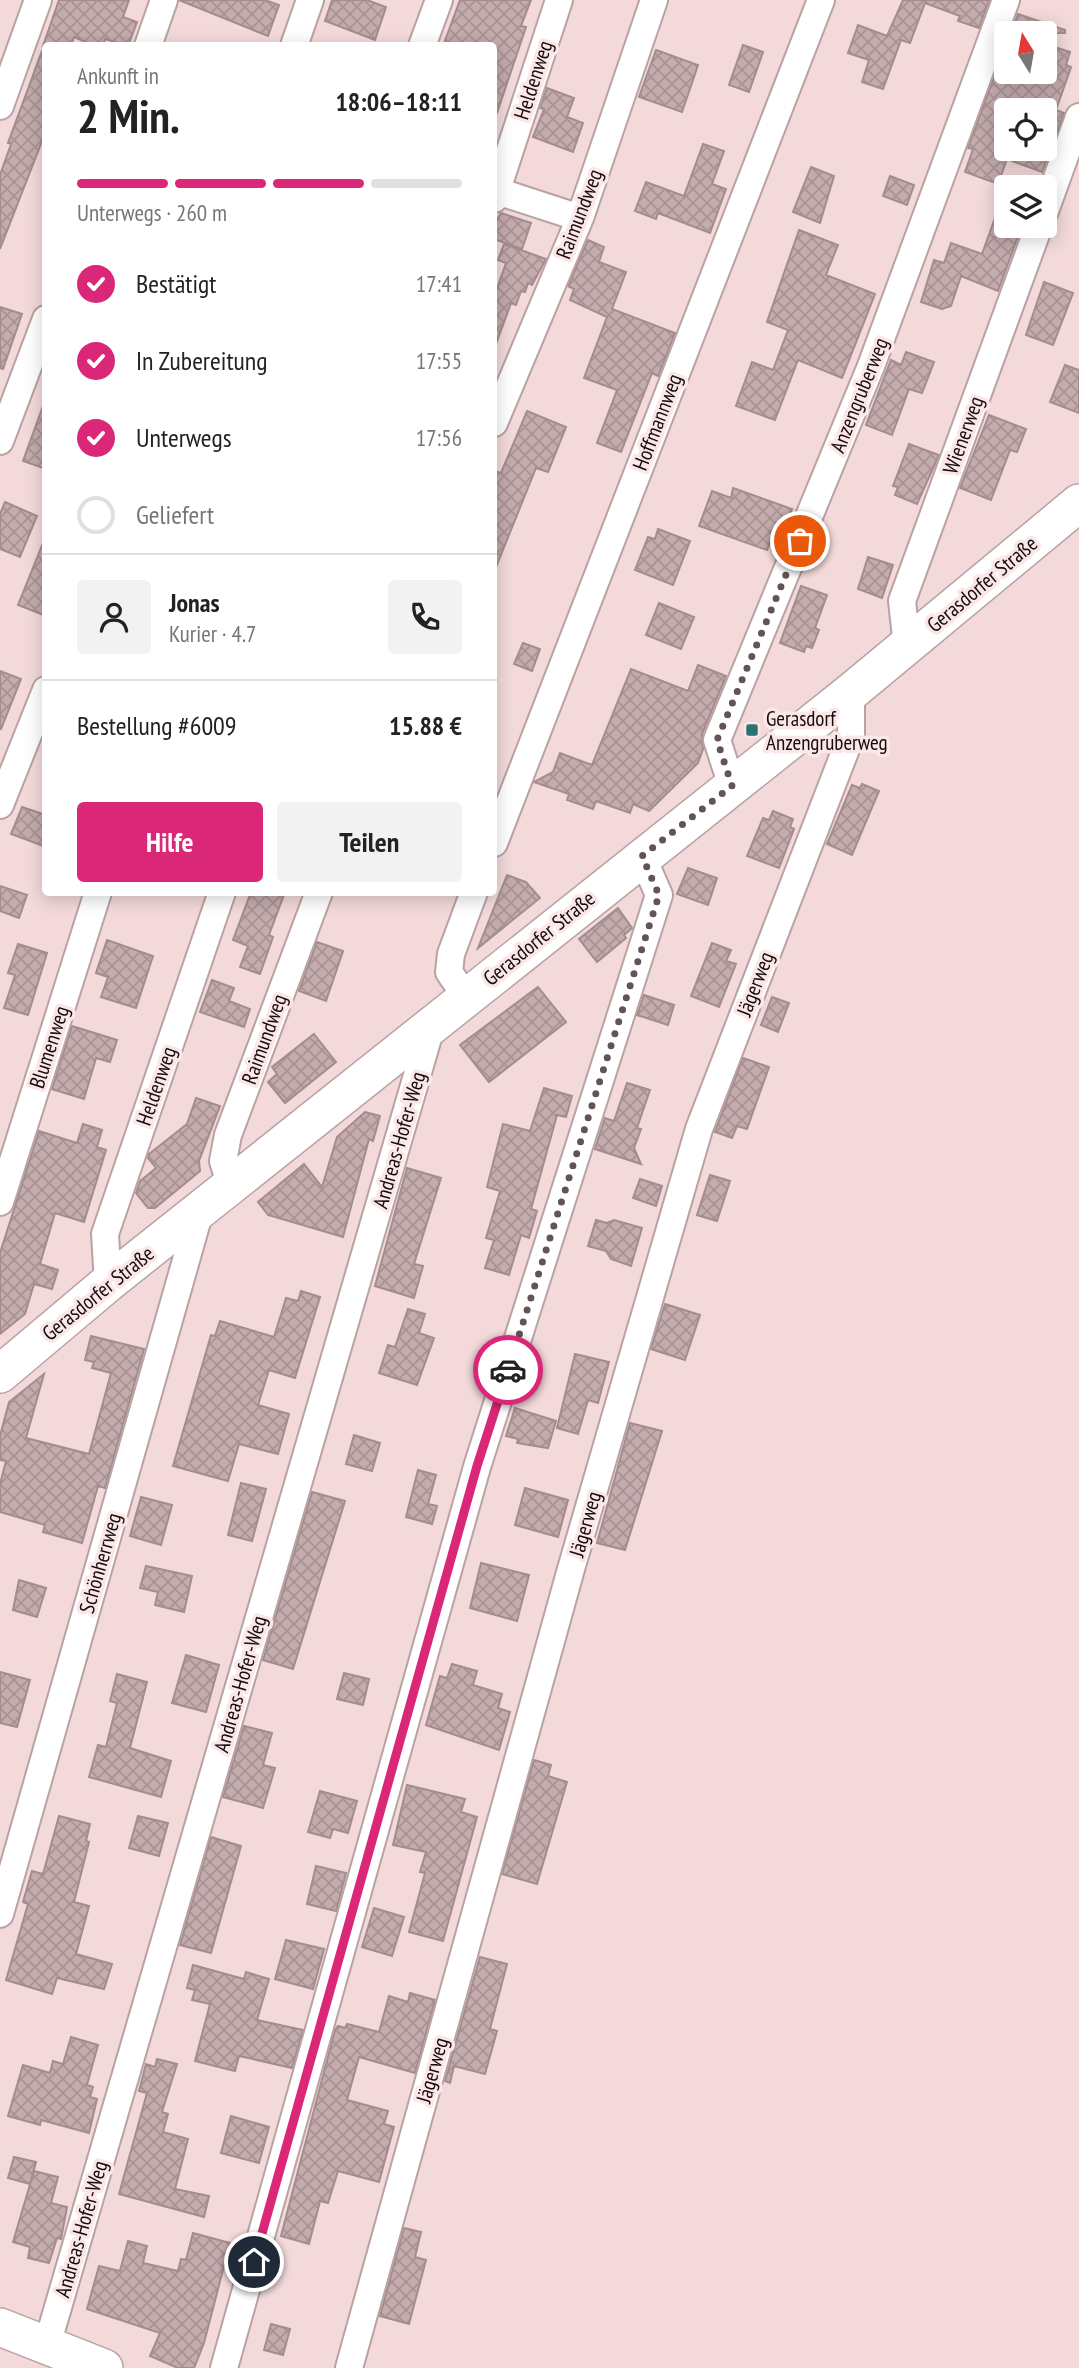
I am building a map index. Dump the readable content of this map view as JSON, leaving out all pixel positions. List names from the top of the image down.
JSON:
{
  "streets": {
    "main road": ["Gerasdorfer Straße"],
    "street": [
      "Heldenweg",
      "Raimundweg",
      "Anzengruberweg",
      "Hoffmannweg",
      "Wienerweg",
      "Jägerweg",
      "Blumenweg",
      "Andreas-Hofer-Weg",
      "Schönherrweg"
    ]
  },
  "crossings": [
    ["Heldenweg", "Gerasdorfer Straße"],
    ["Raimundweg", "Gerasdorfer Straße"],
    ["Anzengruberweg", "Gerasdorfer Straße"],
    ["Wienerweg", "Gerasdorfer Straße"],
    ["Gerasdorfer Straße", "Jägerweg"],
    ["Gerasdorfer Straße", "Andreas-Hofer-Weg"],
    ["Gerasdorfer Straße", "Schönherrweg"]
  ],
  "places": {
    "transit": ["Gerasdorf Anzengruberweg"]
  },
  "north": "top",
  "page": {
    "heading": ["2 Min.", "Ankunft in", "18:06–18:11"],
    "panel": [
      "Jonas",
      "Kurier · 4.7",
      "Bestellung #6009",
      "15.88 €"
    ],
    "bar": "Unterwegs · 260 m",
    "list": [
      ["Bestätigt", "17:41"],
      ["In Zubereitung", "17:55"],
      ["Unterwegs", "17:56"],
      "Geliefert"
    ],
    "buttons": ["Hilfe", "Teilen"]
  }
}
